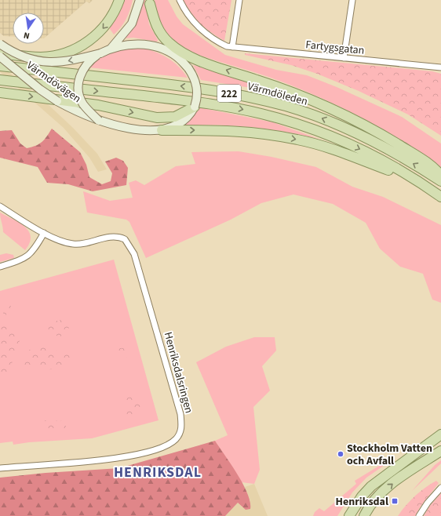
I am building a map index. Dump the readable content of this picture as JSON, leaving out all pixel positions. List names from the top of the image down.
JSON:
{
  "streets": {
    "main road": ["Värmdövägen", "222", "Värmdöleden"],
    "street": ["Fartygsgatan", "Henriksdalsringen"]
  },
  "districts": ["HENRIKSDAL"],
  "places": {
    "other": ["Stockholm Vatten och Avfall"],
    "transit": ["Henriksdal"]
  },
  "north": "bottom"
}
